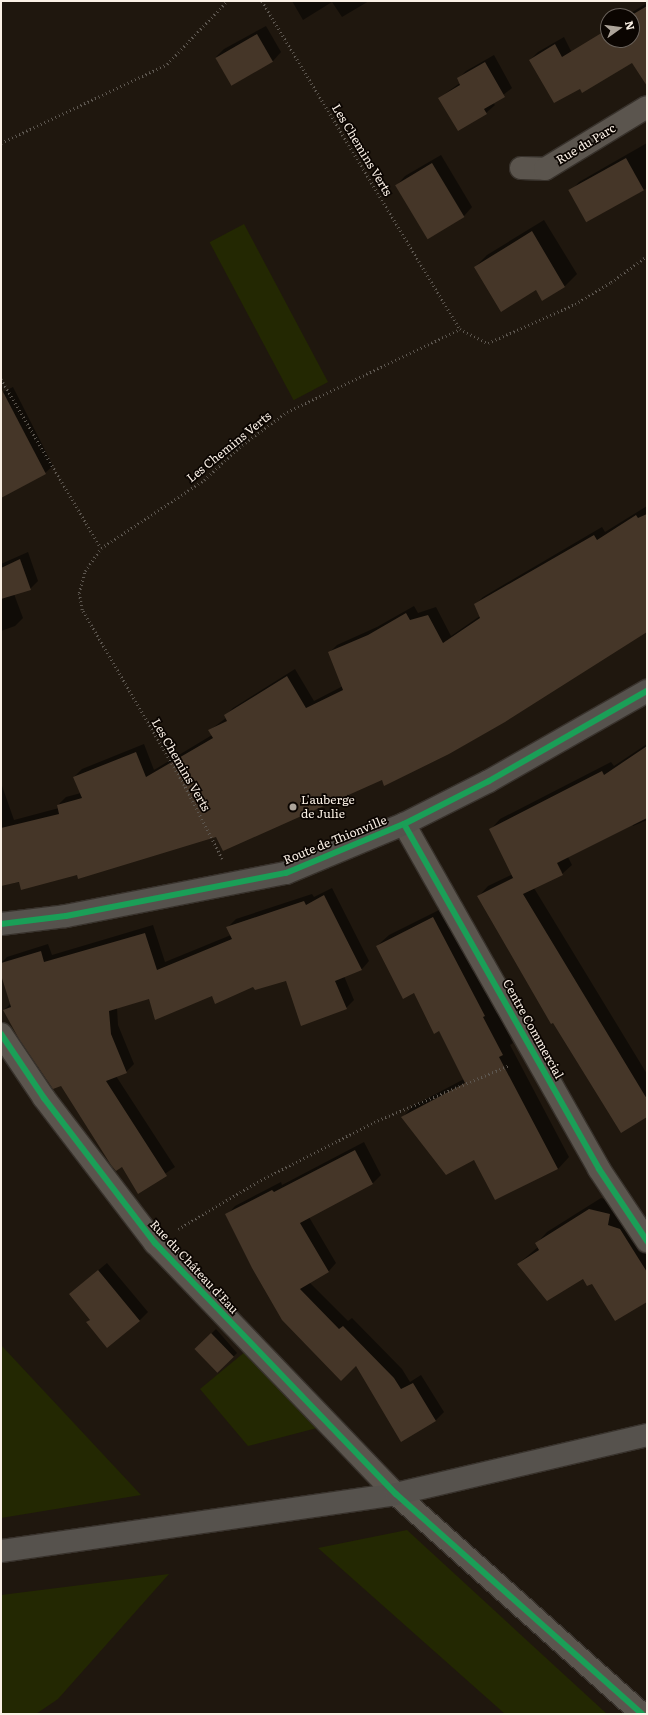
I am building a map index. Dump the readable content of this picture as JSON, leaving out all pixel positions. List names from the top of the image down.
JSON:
{
  "streets": {
    "street": [
      "Rue du Parc",
      "Route de Thionville",
      "Centre Commercial",
      "Rue du Château d'Eau"
    ],
    "path": ["Les Chemins Verts"]
  },
  "crossings": [
    ["Les Chemins Verts", "Route de Thionville"],
    ["Route de Thionville", "Centre Commercial"]
  ],
  "places": ["L'auberge de Julie"],
  "north": "right"
}
